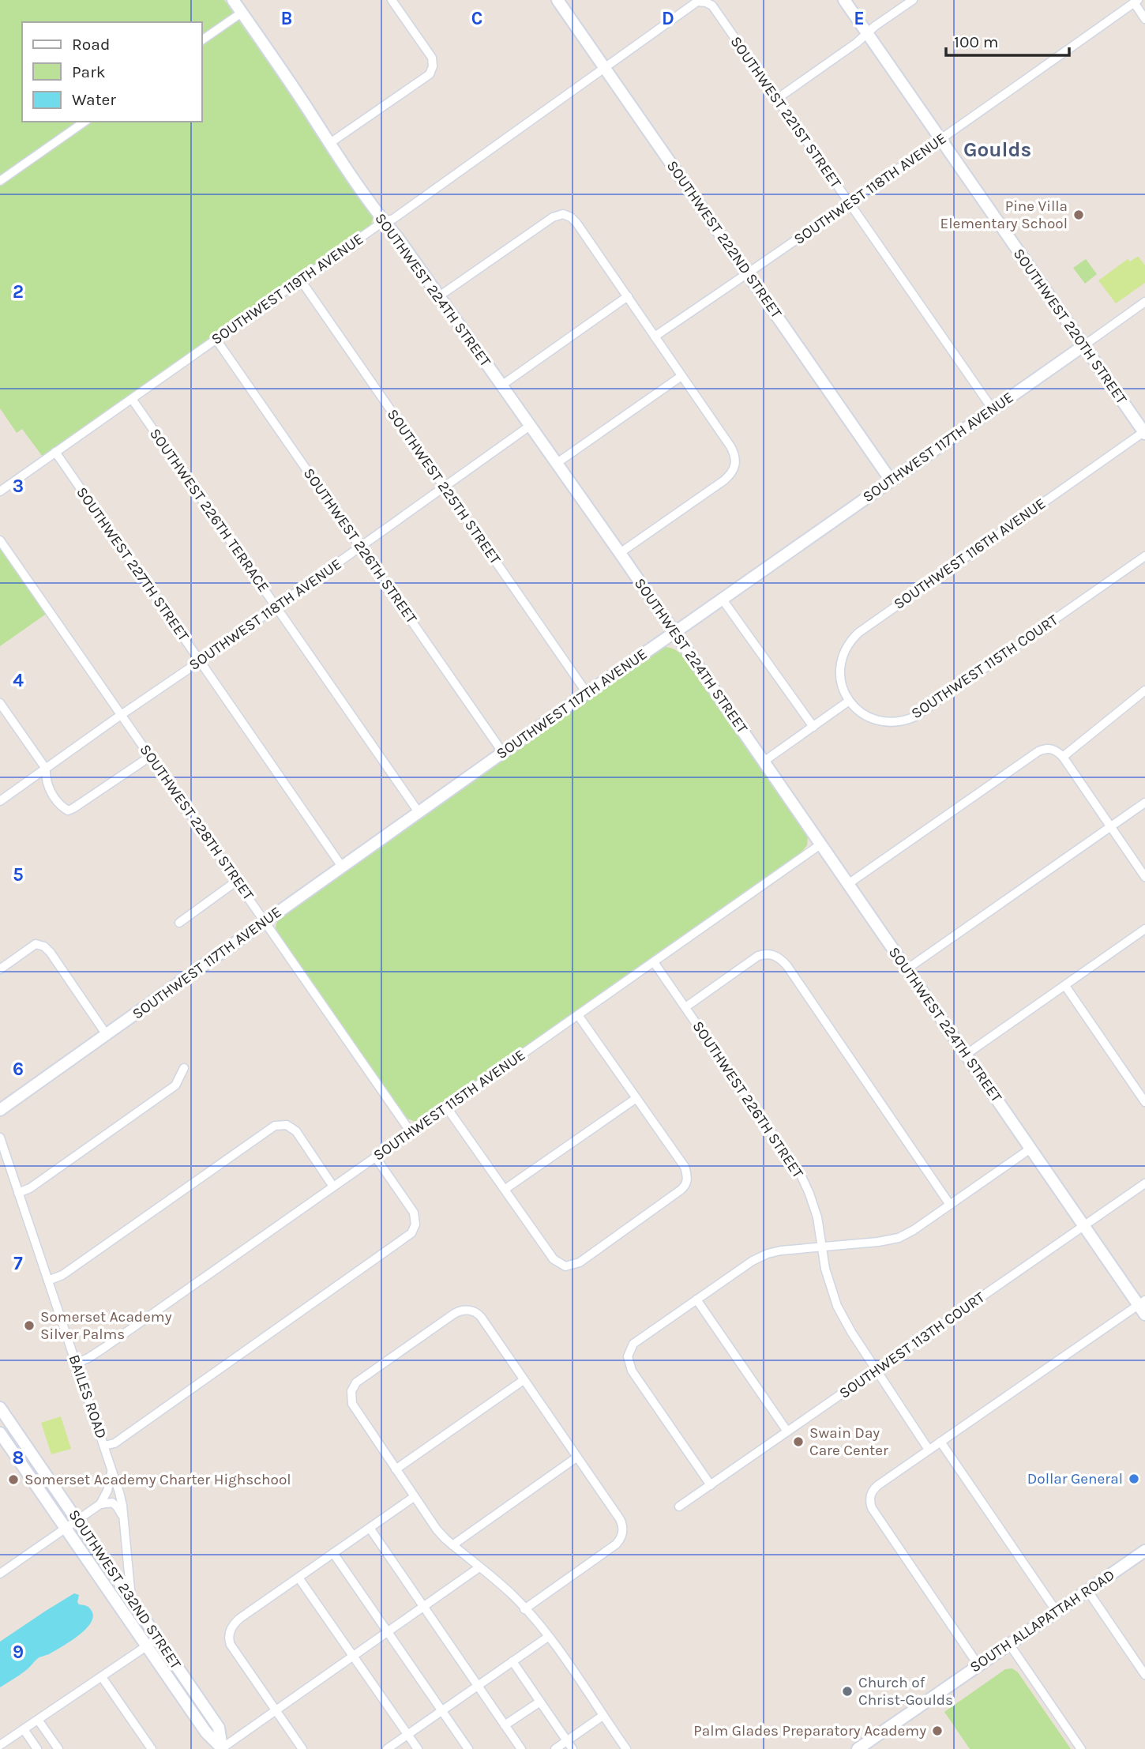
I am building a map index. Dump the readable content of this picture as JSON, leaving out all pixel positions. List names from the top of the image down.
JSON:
{
  "streets": {
    "street": [
      "SOUTHWEST 221ST STREET",
      "SOUTHWEST 118TH AVENUE",
      "SOUTHWEST 222ND STREET",
      "SOUTHWEST 119TH AVENUE",
      "SOUTHWEST 224TH STREET",
      "SOUTHWEST 220TH STREET",
      "SOUTHWEST 117TH AVENUE",
      "SOUTHWEST 225TH STREET",
      "SOUTHWEST 226TH TERRACE",
      "SOUTHWEST 226TH STREET",
      "SOUTHWEST 116TH AVENUE",
      "SOUTHWEST 227TH STREET",
      "SOUTHWEST 115TH COURT",
      "SOUTHWEST 228TH STREET",
      "SOUTHWEST 115TH AVENUE",
      "SOUTHWEST 113TH COURT",
      "BAILES ROAD",
      "SOUTHWEST 232ND STREET",
      "SOUTH ALLAPATTAH ROAD"
    ]
  },
  "crossings": [
    ["SOUTHWEST 221ST STREET", "SOUTHWEST 118TH AVENUE"],
    ["SOUTHWEST 221ST STREET", "SOUTHWEST 119TH AVENUE"],
    ["SOUTHWEST 221ST STREET", "SOUTHWEST 117TH AVENUE"],
    ["SOUTHWEST 118TH AVENUE", "SOUTHWEST 222ND STREET"],
    ["SOUTHWEST 118TH AVENUE", "SOUTHWEST 224TH STREET"],
    ["SOUTHWEST 118TH AVENUE", "SOUTHWEST 220TH STREET"],
    ["SOUTHWEST 118TH AVENUE", "SOUTHWEST 225TH STREET"],
    ["SOUTHWEST 118TH AVENUE", "SOUTHWEST 226TH TERRACE"],
    ["SOUTHWEST 118TH AVENUE", "SOUTHWEST 226TH STREET"],
    ["SOUTHWEST 118TH AVENUE", "SOUTHWEST 227TH STREET"],
    ["SOUTHWEST 118TH AVENUE", "SOUTHWEST 228TH STREET"],
    ["SOUTHWEST 222ND STREET", "SOUTHWEST 119TH AVENUE"],
    ["SOUTHWEST 222ND STREET", "SOUTHWEST 117TH AVENUE"],
    ["SOUTHWEST 119TH AVENUE", "SOUTHWEST 224TH STREET"],
    ["SOUTHWEST 119TH AVENUE", "SOUTHWEST 225TH STREET"],
    ["SOUTHWEST 119TH AVENUE", "SOUTHWEST 226TH TERRACE"],
    ["SOUTHWEST 119TH AVENUE", "SOUTHWEST 226TH STREET"],
    ["SOUTHWEST 119TH AVENUE", "SOUTHWEST 227TH STREET"],
    ["SOUTHWEST 224TH STREET", "SOUTHWEST 117TH AVENUE"],
    ["SOUTHWEST 224TH STREET", "SOUTHWEST 115TH AVENUE"],
    ["SOUTHWEST 224TH STREET", "SOUTHWEST 113TH COURT"],
    ["SOUTHWEST 220TH STREET", "SOUTHWEST 117TH AVENUE"],
    ["SOUTHWEST 220TH STREET", "SOUTHWEST 116TH AVENUE"],
    ["SOUTHWEST 117TH AVENUE", "SOUTHWEST 225TH STREET"],
    ["SOUTHWEST 117TH AVENUE", "SOUTHWEST 226TH TERRACE"],
    ["SOUTHWEST 117TH AVENUE", "SOUTHWEST 226TH STREET"],
    ["SOUTHWEST 117TH AVENUE", "SOUTHWEST 227TH STREET"],
    ["SOUTHWEST 117TH AVENUE", "SOUTHWEST 228TH STREET"],
    ["SOUTHWEST 226TH STREET", "SOUTHWEST 115TH AVENUE"],
    ["SOUTHWEST 226TH STREET", "SOUTHWEST 113TH COURT"],
    ["SOUTHWEST 116TH AVENUE", "SOUTHWEST 115TH COURT"],
    ["SOUTHWEST 228TH STREET", "SOUTHWEST 115TH AVENUE"],
    ["SOUTHWEST 115TH AVENUE", "BAILES ROAD"],
    ["BAILES ROAD", "SOUTHWEST 232ND STREET"]
  ],
  "districts": ["Goulds"],
  "places": [
    "Pine Villa Elementary School",
    "Somerset Academy Silver Palms",
    "Swain Day Care Center",
    "Dollar General",
    "Somerset Academy Charter Highschool",
    "Church of Christ-Goulds",
    "Palm Glades Preparatory Academy"
  ],
  "legend": ["Road", "Park", "Water"],
  "scale_bar": "100 m",
  "grid": {
    "columns": [
      "B",
      "C",
      "D",
      "E"
    ],
    "rows": [
      "2",
      "3",
      "4",
      "5",
      "6",
      "7",
      "8",
      "9"
    ]
  }
}
